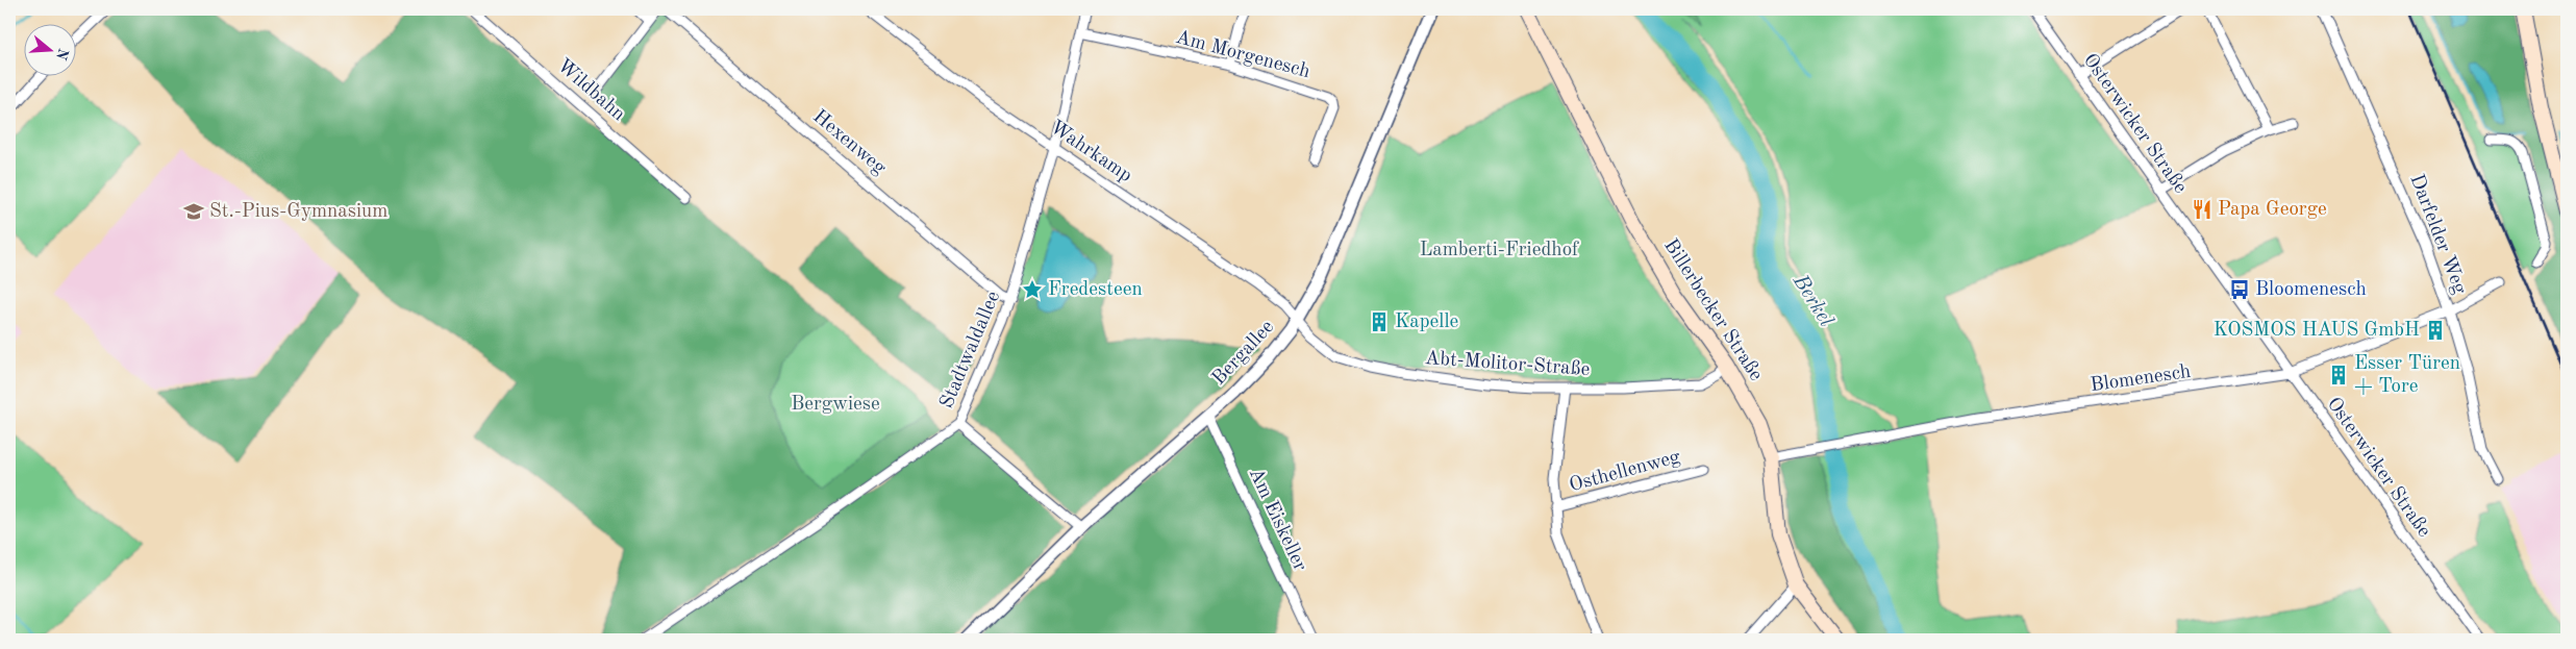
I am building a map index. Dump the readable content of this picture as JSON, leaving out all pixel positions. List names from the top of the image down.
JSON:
{
  "streets": {
    "main road": ["Billerbecker Straße"],
    "street": [
      "Am Morgenesch",
      "Wildbahn",
      "Osterwicker Straße",
      "Hexenweg",
      "Wahrkamp",
      "Darfelder Weg",
      "Stadtwaldallee",
      "Bergallee",
      "Abt-Molitor-Straße",
      "Blomenesch",
      "Osthellenweg",
      "Am Eiskeller"
    ]
  },
  "crossings": [
    ["Am Morgenesch", "Stadtwaldallee"],
    ["Osterwicker Straße", "Blomenesch"],
    ["Hexenweg", "Stadtwaldallee"],
    ["Wahrkamp", "Stadtwaldallee"],
    ["Wahrkamp", "Bergallee"],
    ["Wahrkamp", "Abt-Molitor-Straße"],
    ["Darfelder Weg", "Blomenesch"],
    ["Billerbecker Straße", "Abt-Molitor-Straße"],
    ["Billerbecker Straße", "Blomenesch"],
    ["Bergallee", "Abt-Molitor-Straße"],
    ["Bergallee", "Am Eiskeller"],
    ["Abt-Molitor-Straße", "Osthellenweg"]
  ],
  "water": ["Berkel"],
  "parks": ["Lamberti-Friedhof", "Bergwiese"],
  "places": {
    "restaurant": ["Papa George"],
    "school or university": ["St.-Pius-Gymnasium"],
    "place": ["Fredesteen"],
    "bus stop": ["Bloomenesch"],
    "building": ["Kapelle", "KOSMOS HAUS GmbH", "Esser Türen + Tore"]
  },
  "north": "right"
}
